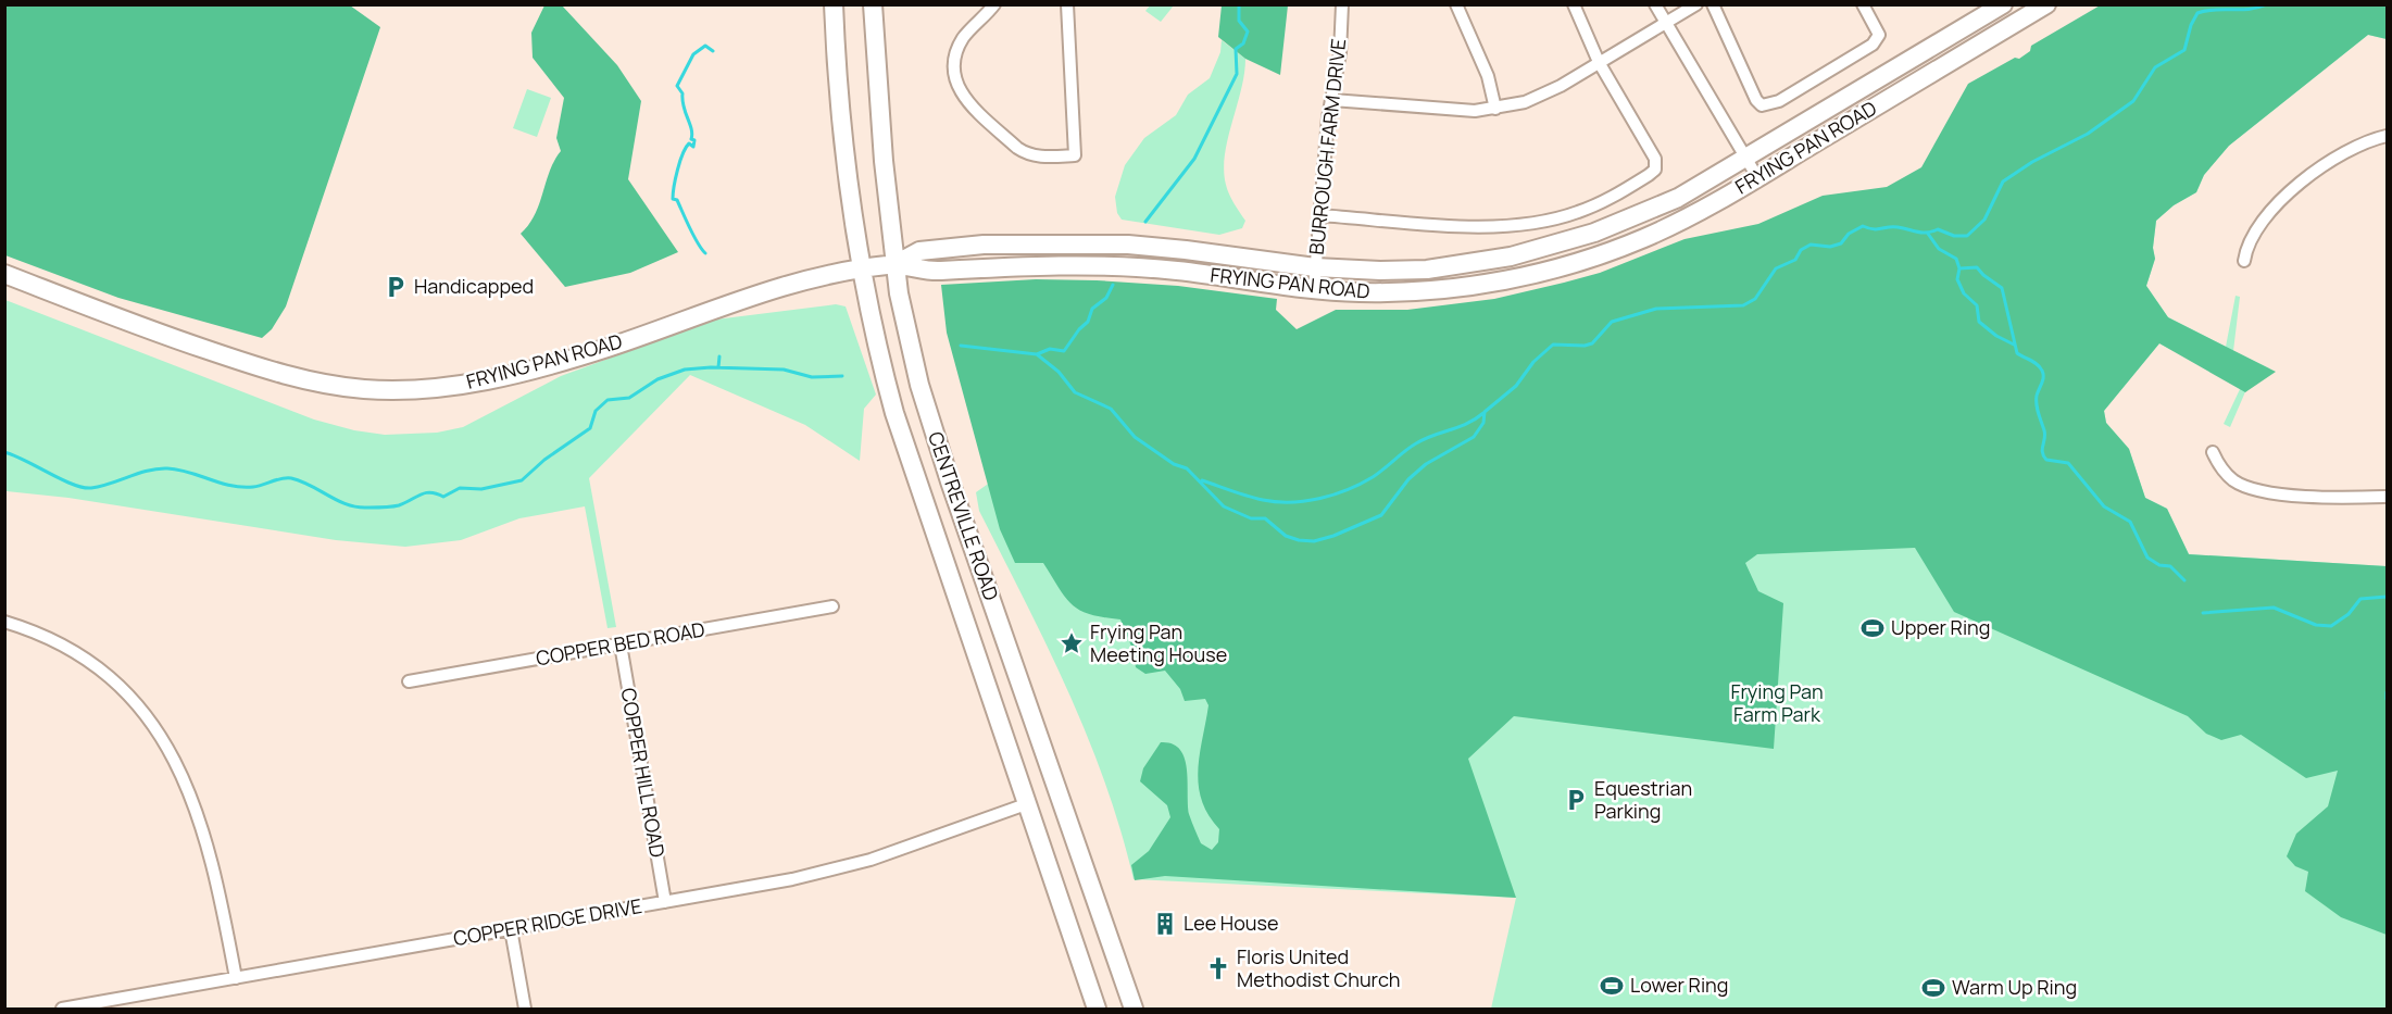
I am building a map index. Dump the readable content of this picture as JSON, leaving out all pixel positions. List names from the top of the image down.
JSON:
{
  "streets": {
    "main road": ["FRYING PAN ROAD", "CENTREVILLE ROAD"],
    "street": [
      "BURROUGH FARM DRIVE",
      "COPPER BED ROAD",
      "COPPER HILL ROAD",
      "COPPER RIDGE DRIVE"
    ]
  },
  "crossings": [
    ["BURROUGH FARM DRIVE", "FRYING PAN ROAD"],
    ["FRYING PAN ROAD", "CENTREVILLE ROAD"],
    ["CENTREVILLE ROAD", "COPPER RIDGE DRIVE"],
    ["COPPER BED ROAD", "COPPER HILL ROAD"],
    ["COPPER HILL ROAD", "COPPER RIDGE DRIVE"]
  ],
  "parks": ["Frying Pan Farm Park"],
  "places": {
    "parking": ["Handicapped", "Equestrian Parking"],
    "sports": ["Upper Ring", "Lower Ring", "Warm Up Ring"],
    "place": ["Frying Pan Meeting House"],
    "building": ["Lee House"],
    "church": ["Floris United Methodist Church"]
  }
}
